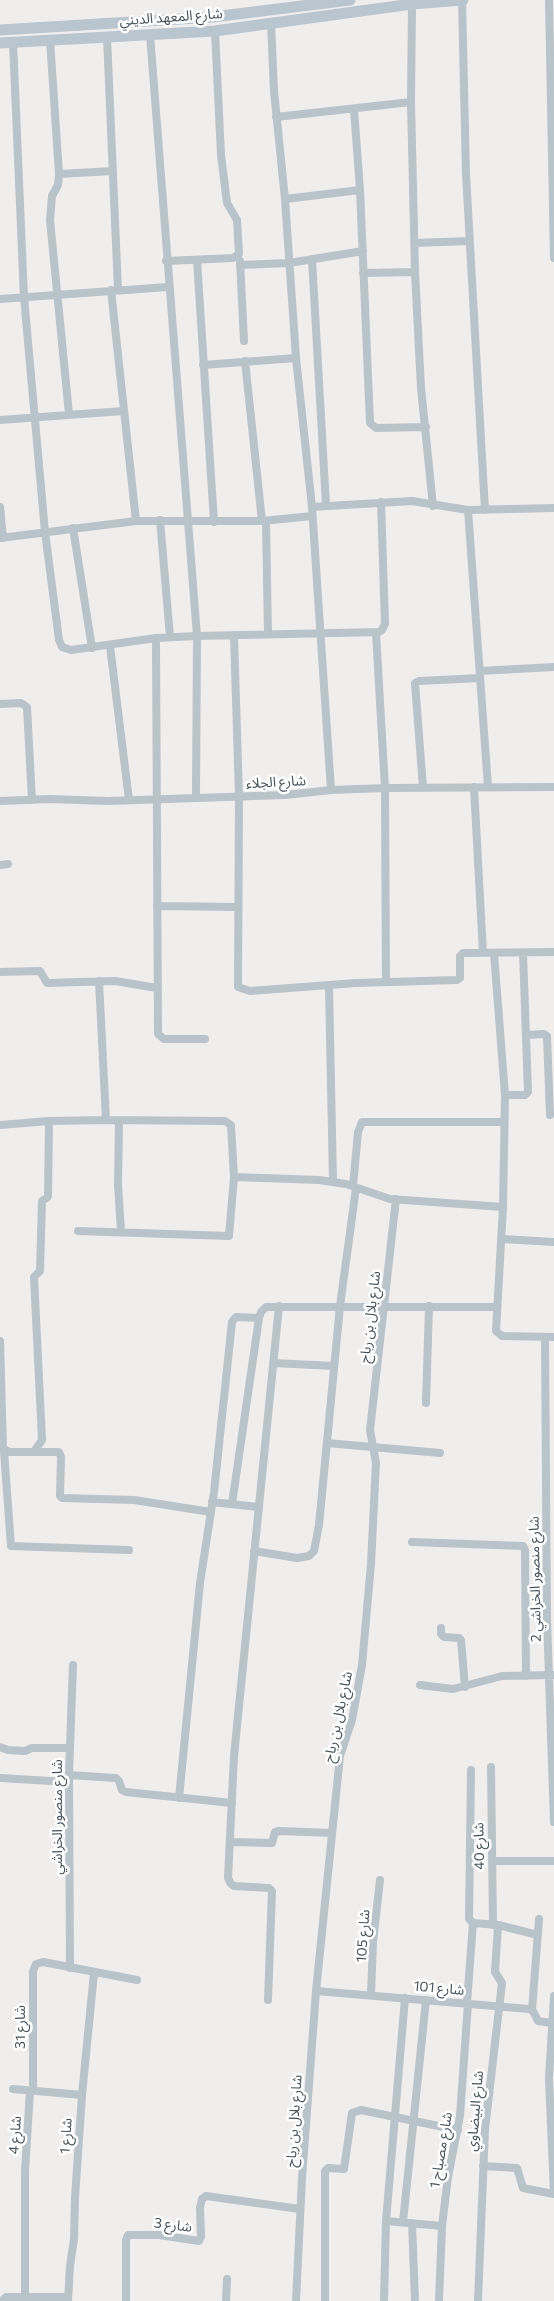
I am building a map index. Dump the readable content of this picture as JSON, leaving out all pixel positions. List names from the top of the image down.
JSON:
{
  "streets": {
    "street": [
      "شارع المعهد الديني",
      "شارع الجلاء",
      "شارع بلال بن رباح",
      "شارع منصور الخراشي 2",
      "شارع منصور الخراشي",
      "شارع 40",
      "شارع 105",
      "شارع 101",
      "شارع 31",
      "شارع البيضاوي",
      "شارع 4",
      "شارع 1",
      "شارع مصباح 1",
      "شارع 3"
    ]
  },
  "crossings": [
    ["شارع بلال بن رباح", "شارع 101"],
    ["شارع بلال بن رباح", "شارع 3"],
    ["شارع منصور الخراشي", "شارع 31"],
    ["شارع 40", "شارع البيضاوي"],
    ["شارع 105", "شارع 101"],
    ["شارع 101", "شارع البيضاوي"],
    ["شارع 101", "شارع مصباح 1"],
    ["شارع 31", "شارع 4"]
  ]
}
